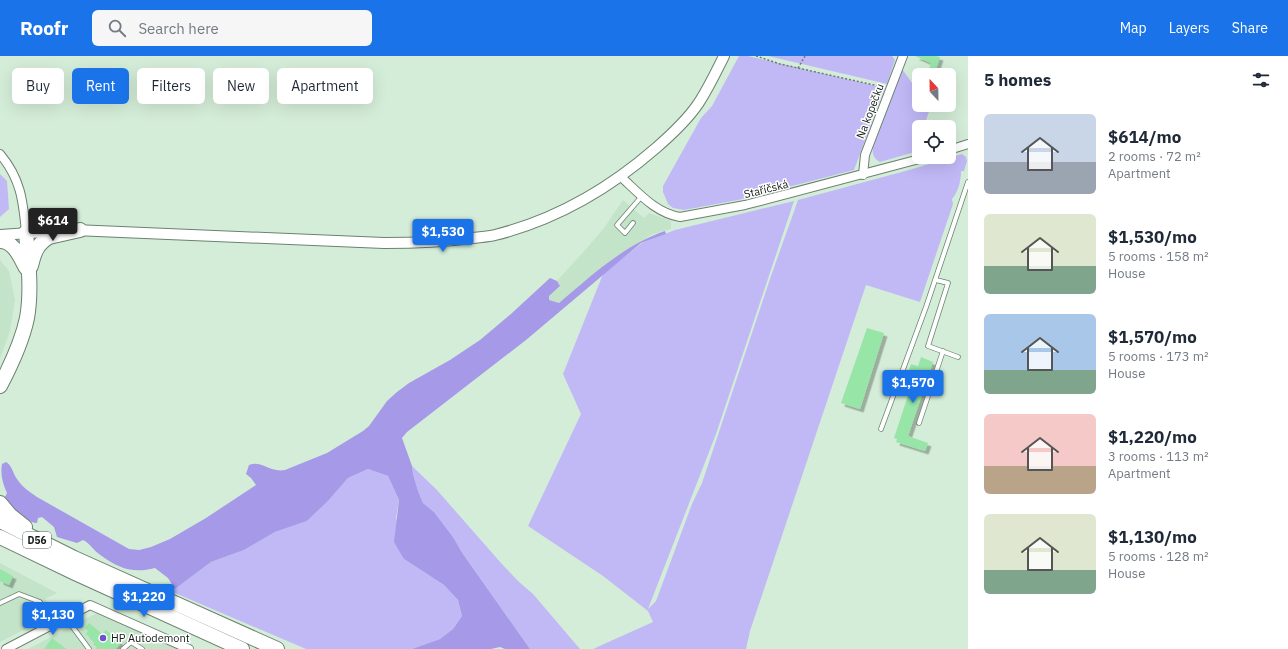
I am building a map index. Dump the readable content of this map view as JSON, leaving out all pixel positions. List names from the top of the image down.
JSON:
{
  "streets": {
    "highway": ["D56"],
    "street": ["Na kopečku", "Staříčská"]
  },
  "crossings": [
    ["Na kopečku", "Staříčská"]
  ],
  "places": ["HP Autodemont"],
  "north": "top",
  "page": {
    "header": "Roofr",
    "search": "Search here",
    "nav": ["Map", "Layers", "Share"],
    "heading": "5 homes",
    "chip": [
      "Buy",
      "Rent",
      "Filters",
      "New",
      "Apartment"
    ],
    "list": [
      {
        "name": "$614/mo",
        "note": "2 rooms · 72 m² · Apartment"
      },
      {
        "name": "$1,530/mo",
        "note": "5 rooms · 158 m² · House"
      },
      {
        "name": "$1,570/mo",
        "note": "5 rooms · 173 m² · House"
      },
      {
        "name": "$1,220/mo",
        "note": "3 rooms · 113 m² · Apartment"
      },
      {
        "name": "$1,130/mo",
        "note": "5 rooms · 128 m² · House"
      }
    ],
    "price": [
      "$614",
      "$1,530",
      "$1,570",
      "$1,220",
      "$1,130"
    ]
  }
}
